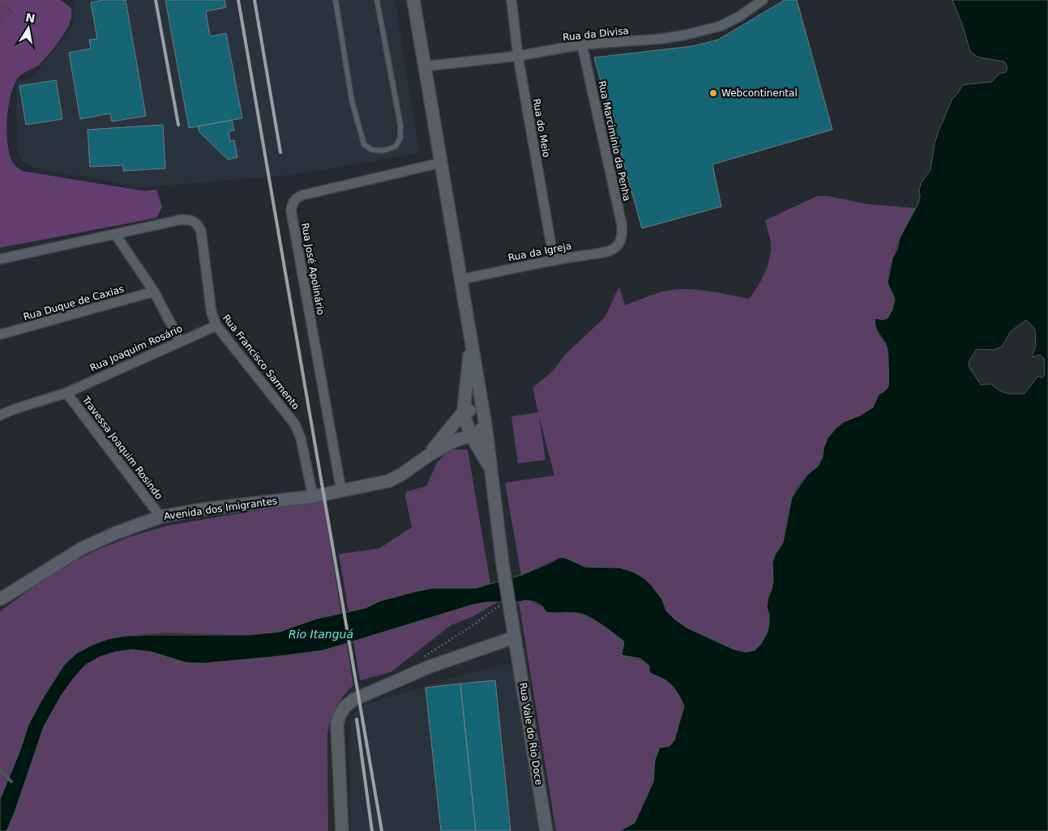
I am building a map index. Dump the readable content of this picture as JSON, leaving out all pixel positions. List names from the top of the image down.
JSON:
{
  "streets": {
    "street": [
      "Rua da Divisa",
      "Rua do Meio",
      "Rua Marcimínio da Penha",
      "Rua da Igreja",
      "Rua José Apolinário",
      "Rua Duque de Caxias",
      "Rua Joaquim Rosário",
      "Rua Francisco Sarmento",
      "Travessa Joaquim Rosindo",
      "Avenida dos Imigrantes",
      "Rua Vale do Rio Doce"
    ]
  },
  "crossings": [
    ["Rua da Divisa", "Rua do Meio"],
    ["Rua da Divisa", "Rua Marcimínio da Penha"],
    ["Rua da Divisa", "Rua Vale do Rio Doce"],
    ["Rua do Meio", "Rua da Igreja"],
    ["Rua Marcimínio da Penha", "Rua da Igreja"],
    ["Rua da Igreja", "Rua Vale do Rio Doce"],
    ["Rua José Apolinário", "Avenida dos Imigrantes"],
    ["Rua José Apolinário", "Rua Vale do Rio Doce"],
    ["Rua Joaquim Rosário", "Rua Francisco Sarmento"],
    ["Rua Joaquim Rosário", "Travessa Joaquim Rosindo"],
    ["Rua Francisco Sarmento", "Avenida dos Imigrantes"],
    ["Travessa Joaquim Rosindo", "Avenida dos Imigrantes"],
    ["Avenida dos Imigrantes", "Rua Vale do Rio Doce"]
  ],
  "water": ["Rio Itanguá"],
  "places": ["Webcontinental"],
  "north": "top"
}
